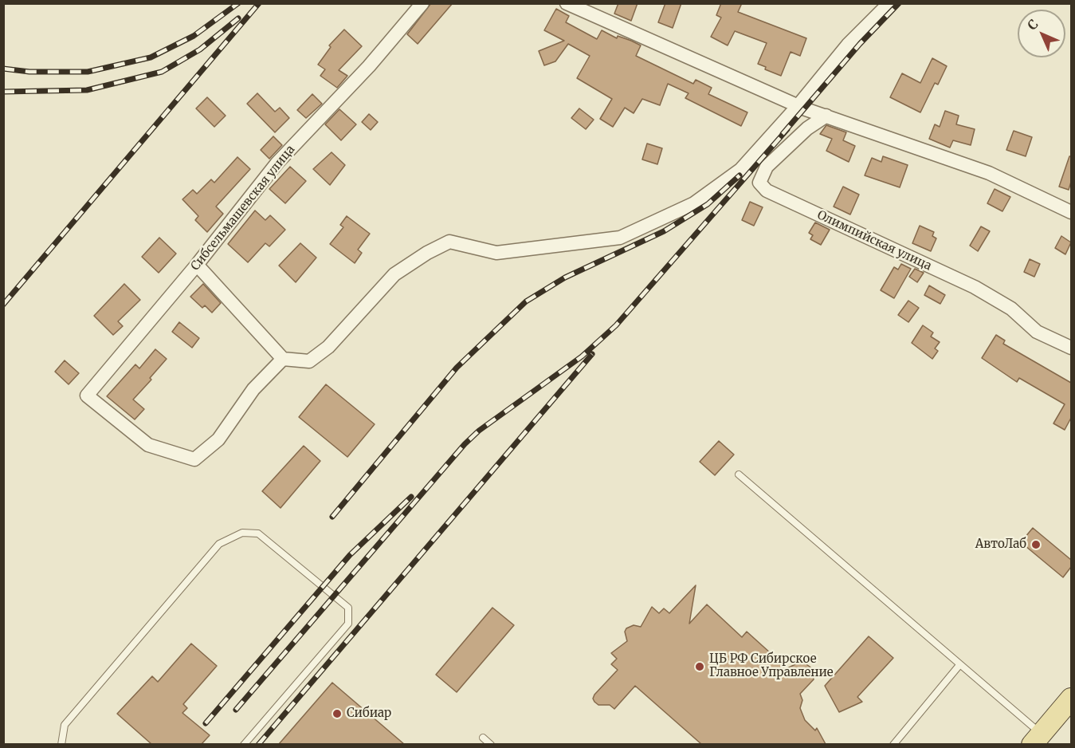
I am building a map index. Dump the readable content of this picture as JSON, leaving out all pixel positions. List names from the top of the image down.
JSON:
{
  "streets": {
    "street": ["Сибсельмашевская улица", "Олимпийская улица"]
  },
  "places": ["АвтоЛаб", "ЦБ РФ Сибирское Главное Управление", "Сибиар"],
  "north": "top left"
}
